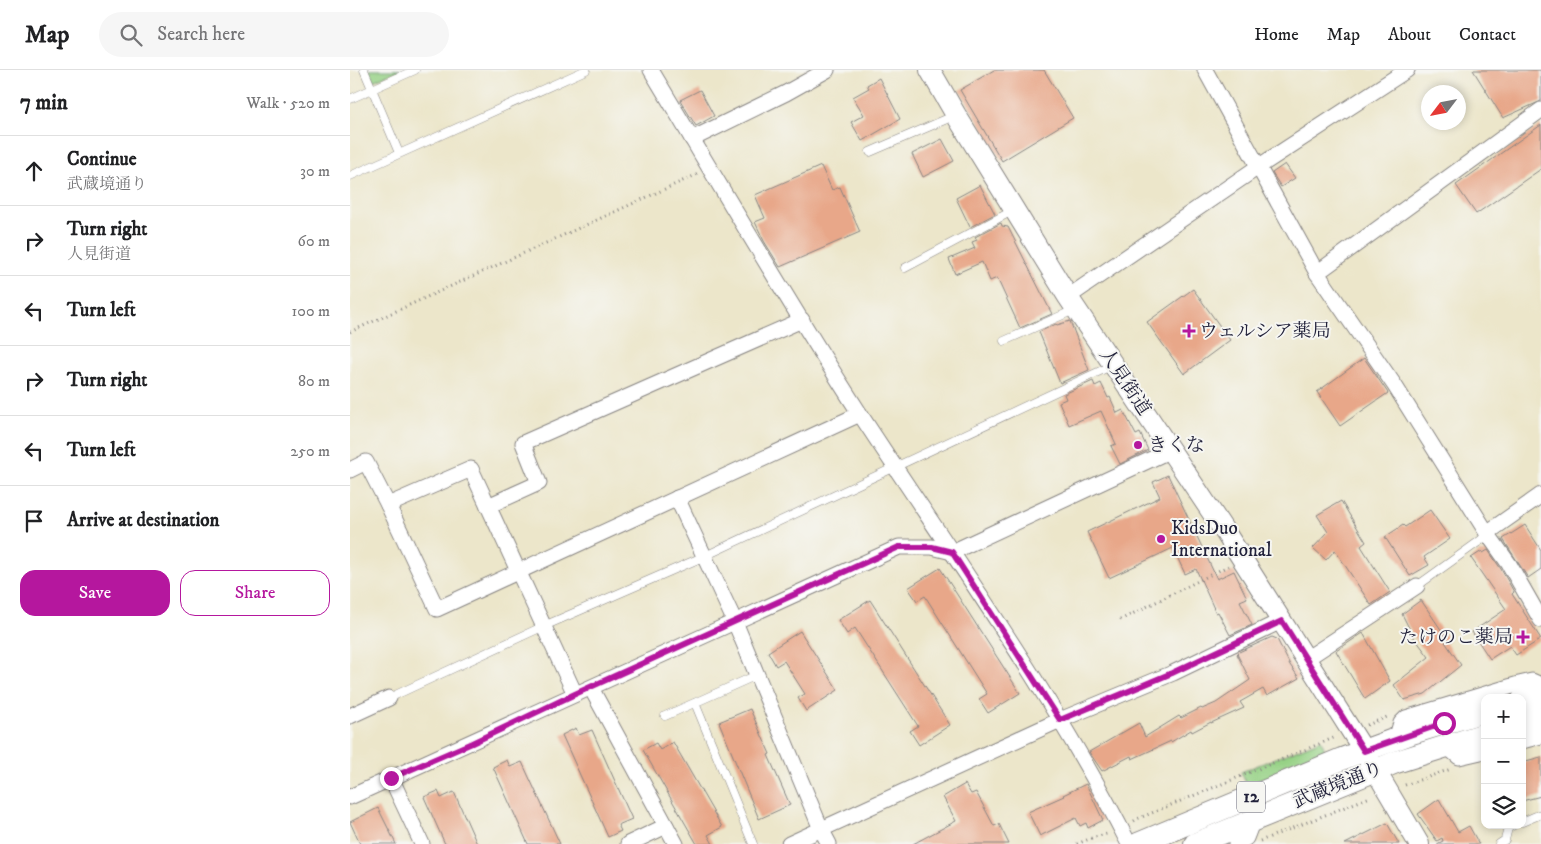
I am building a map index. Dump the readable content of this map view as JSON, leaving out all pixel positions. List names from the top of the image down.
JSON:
{
  "streets": {
    "main road": ["人見街道", "武蔵境通り", "12"]
  },
  "crossings": [
    ["人見街道", "武蔵境通り"]
  ],
  "places": {
    "health": ["ウェルシア薬局", "たけのこ薬局"],
    "other": ["きくな", "KidsDuo International"]
  },
  "north": "bottom left",
  "page": {
    "header": "Map",
    "search": "Search here",
    "nav": [
      "Home",
      "Map",
      "About",
      "Contact"
    ],
    "heading": ["7 min", "Walk · 520 m"],
    "list": [
      ["Continue", "武蔵境通り", "30 m"],
      ["Turn right", "人見街道", "60 m"],
      ["Turn left", "100 m"],
      ["Turn right", "80 m"],
      ["Turn left", "250 m"],
      "Arrive at destination"
    ],
    "buttons": ["Save", "Share"],
    "map_buttons": ["+", "−"]
  }
}
